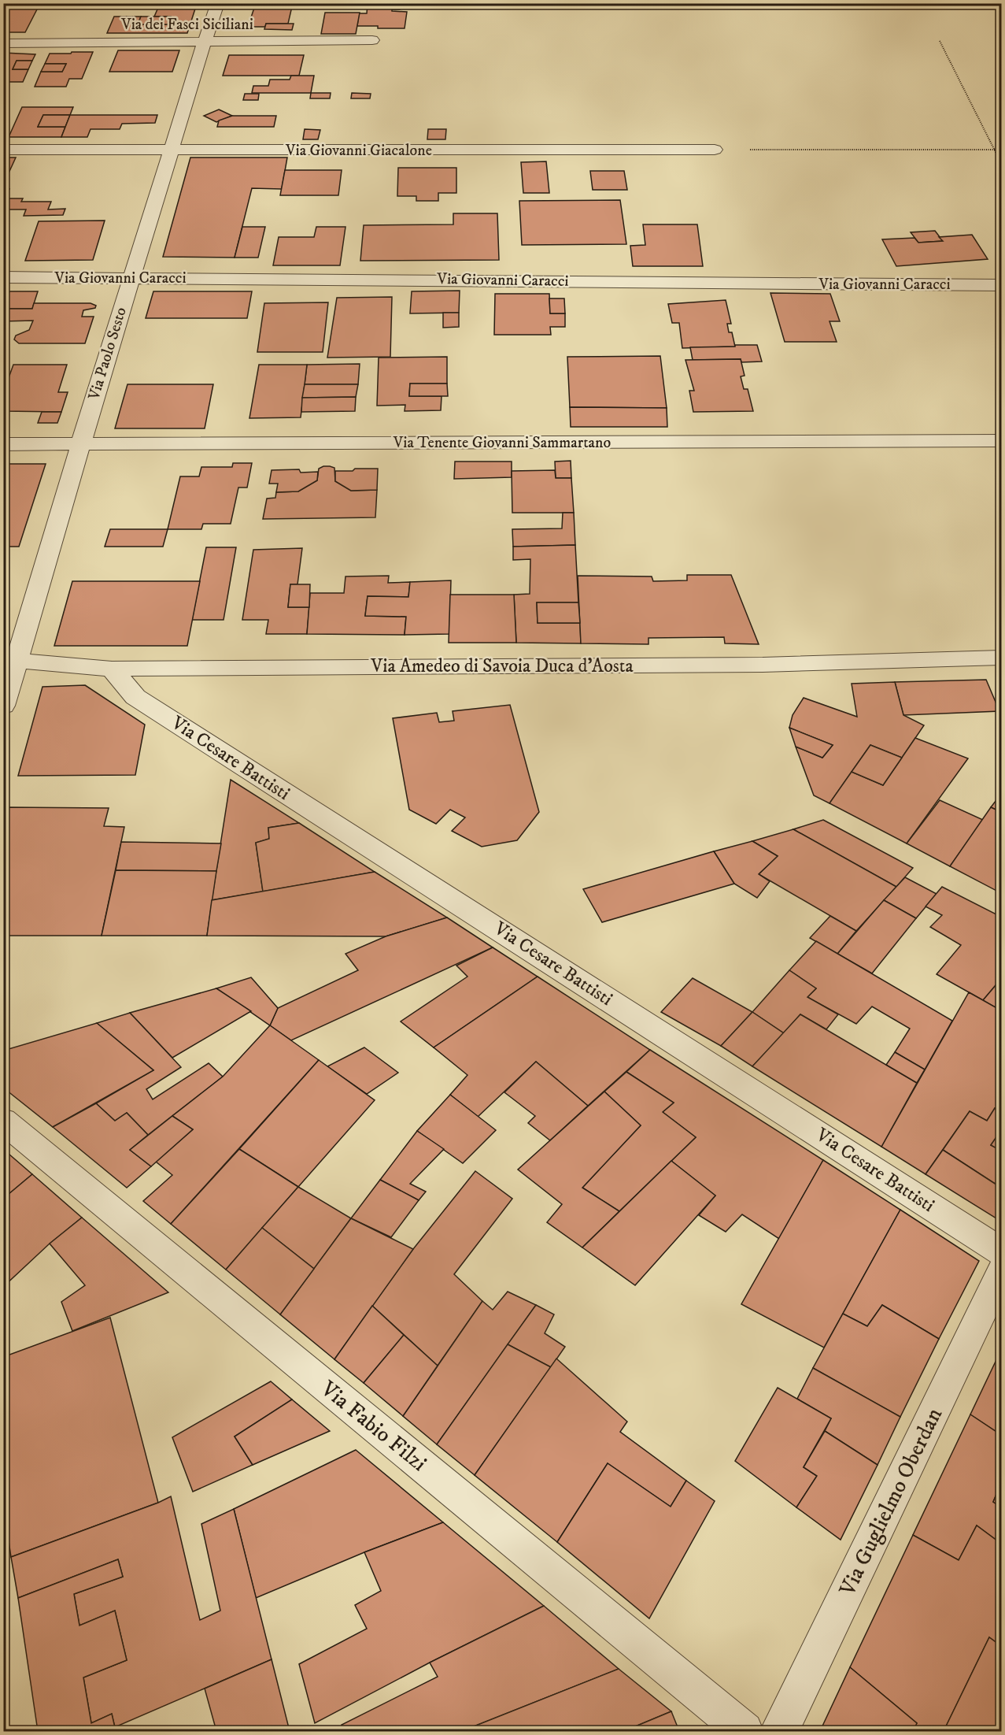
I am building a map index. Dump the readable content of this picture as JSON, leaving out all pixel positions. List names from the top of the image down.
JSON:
{
  "streets": {
    "street": [
      "Via dei Fasci Siciliani",
      "Via Giovanni Giacalone",
      "Via Giovanni Caracci",
      "Via Paolo Sesto",
      "Via Tenente Giovanni Sammartano",
      "Via Amedeo di Savoia Duca d'Aosta",
      "Via Cesare Battisti",
      "Via Fabio Filzi",
      "Via Guglielmo Oberdan"
    ]
  },
  "crossings": [
    ["Via dei Fasci Siciliani", "Via Paolo Sesto"],
    ["Via Giovanni Giacalone", "Via Paolo Sesto"],
    ["Via Giovanni Caracci", "Via Paolo Sesto"],
    ["Via Paolo Sesto", "Via Tenente Giovanni Sammartano"],
    ["Via Paolo Sesto", "Via Amedeo di Savoia Duca d'Aosta"],
    ["Via Amedeo di Savoia Duca d'Aosta", "Via Cesare Battisti"]
  ]
}
